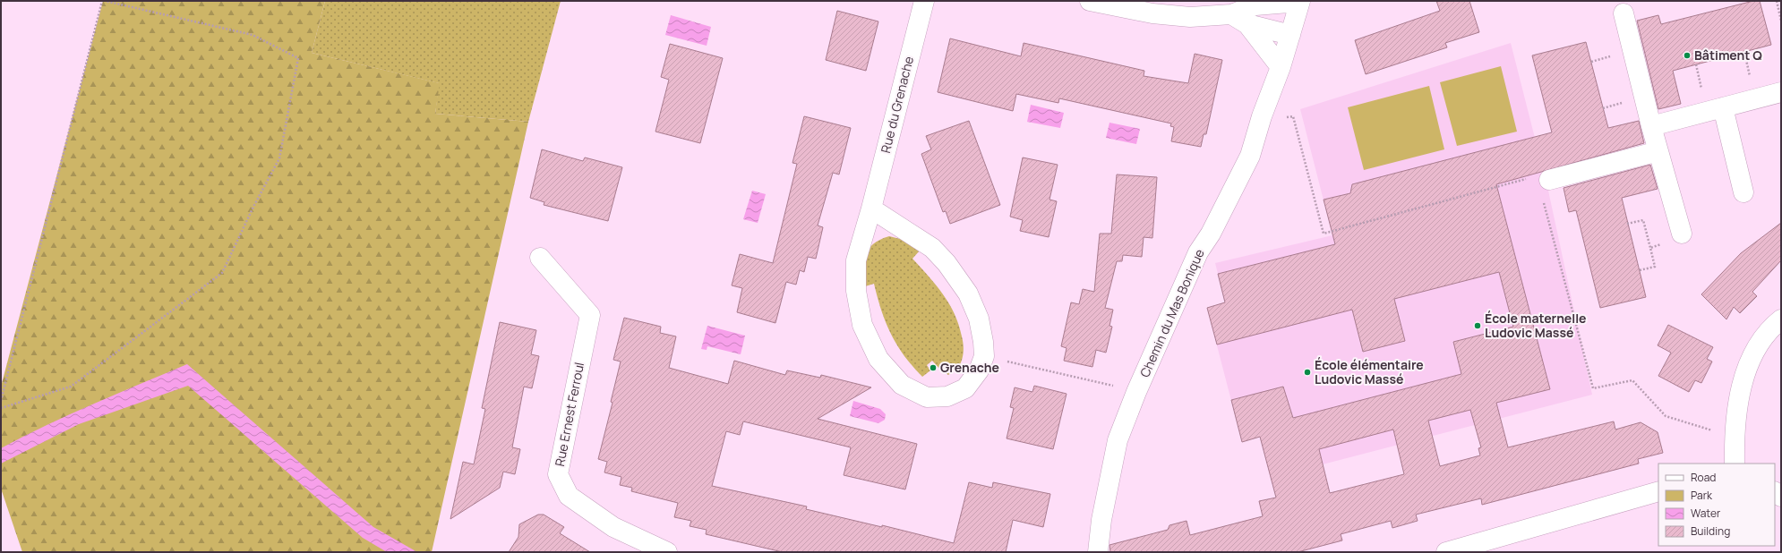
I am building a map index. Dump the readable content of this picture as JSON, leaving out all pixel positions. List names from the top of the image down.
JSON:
{
  "streets": {
    "street": ["Rue du Grenache", "Chemin du Mas Bonique", "Rue Ernest Ferroul"]
  },
  "places": [
    "Bâtiment Q",
    "École maternelle Ludovic Massé",
    "Grenache",
    "École élémentaire Ludovic Massé"
  ],
  "legend": [
    "Road",
    "Park",
    "Water",
    "Building"
  ]
}
